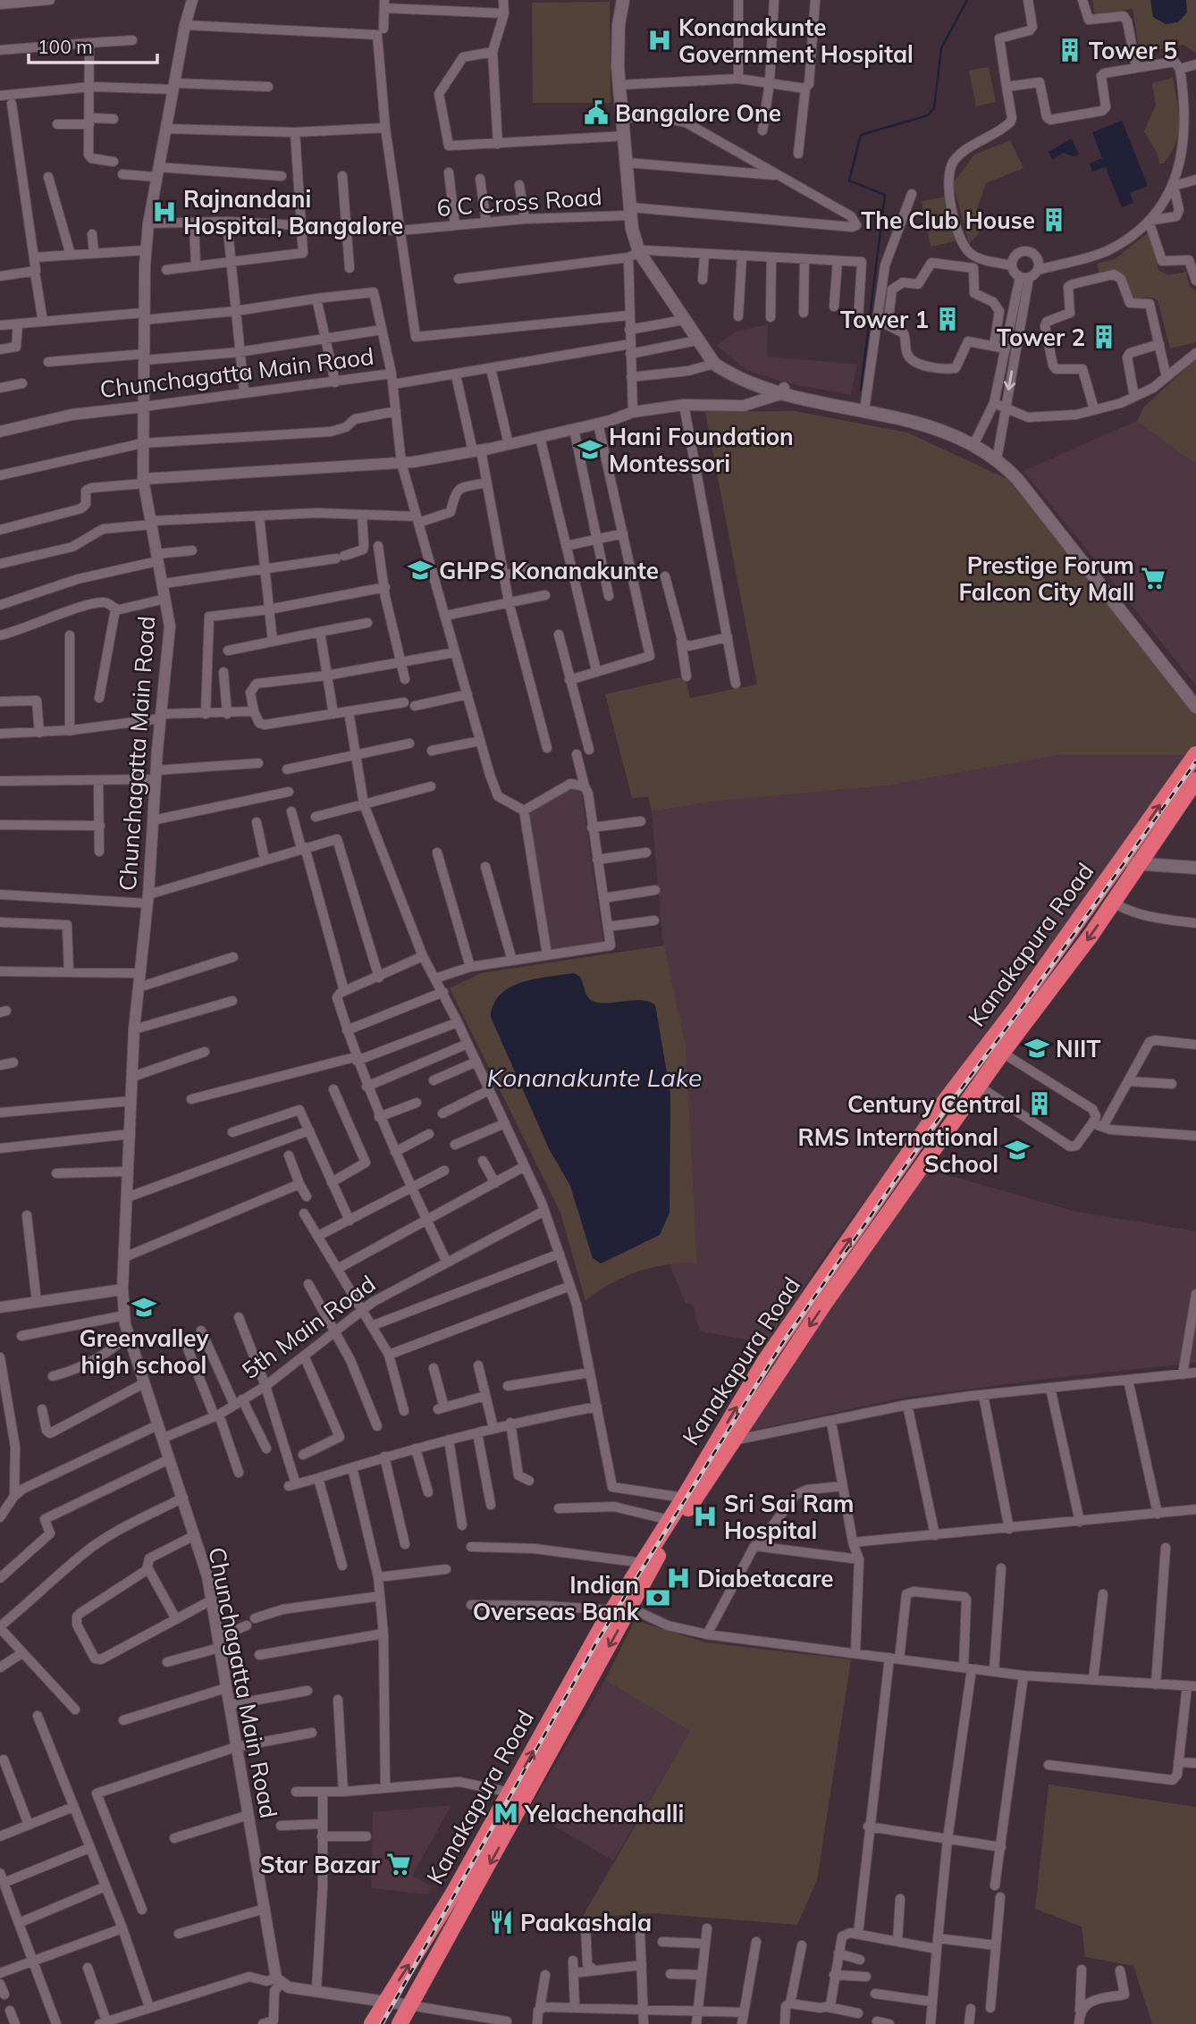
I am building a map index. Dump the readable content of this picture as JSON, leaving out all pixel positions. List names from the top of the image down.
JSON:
{
  "streets": {
    "highway": ["Kanakapura Road"],
    "street": [
      "6 C Cross Road",
      "Chunchagatta Main Raod",
      "Chunchagatta Main Road",
      "5th Main Road"
    ]
  },
  "crossings": [
    ["6 C Cross Road", "Chunchagatta Main Road"],
    ["Chunchagatta Main Raod", "Chunchagatta Main Road"],
    ["Chunchagatta Main Road", "5th Main Road"]
  ],
  "water": ["Konanakunte Lake"],
  "places": {
    "hospital": [
      "Konanakunte Government Hospital",
      "Rajnandani Hospital, Bangalore",
      "Sri Sai Ram Hospital",
      "Diabetacare"
    ],
    "building": [
      "Tower 5",
      "The Club House",
      "Tower 1",
      "Tower 2",
      "Century Central"
    ],
    "public building": ["Bangalore One"],
    "school or university": [
      "Hani Foundation Montessori",
      "GHPS Konanakunte",
      "NIIT",
      "RMS International School",
      "Greenvalley high school"
    ],
    "supermarket": ["Prestige Forum Falcon City Mall", "Star Bazar"],
    "bank": ["Indian Overseas Bank"],
    "metro station": ["Yelachenahalli"],
    "restaurant": ["Paakashala"]
  },
  "scale_bar": "100 m"
}
